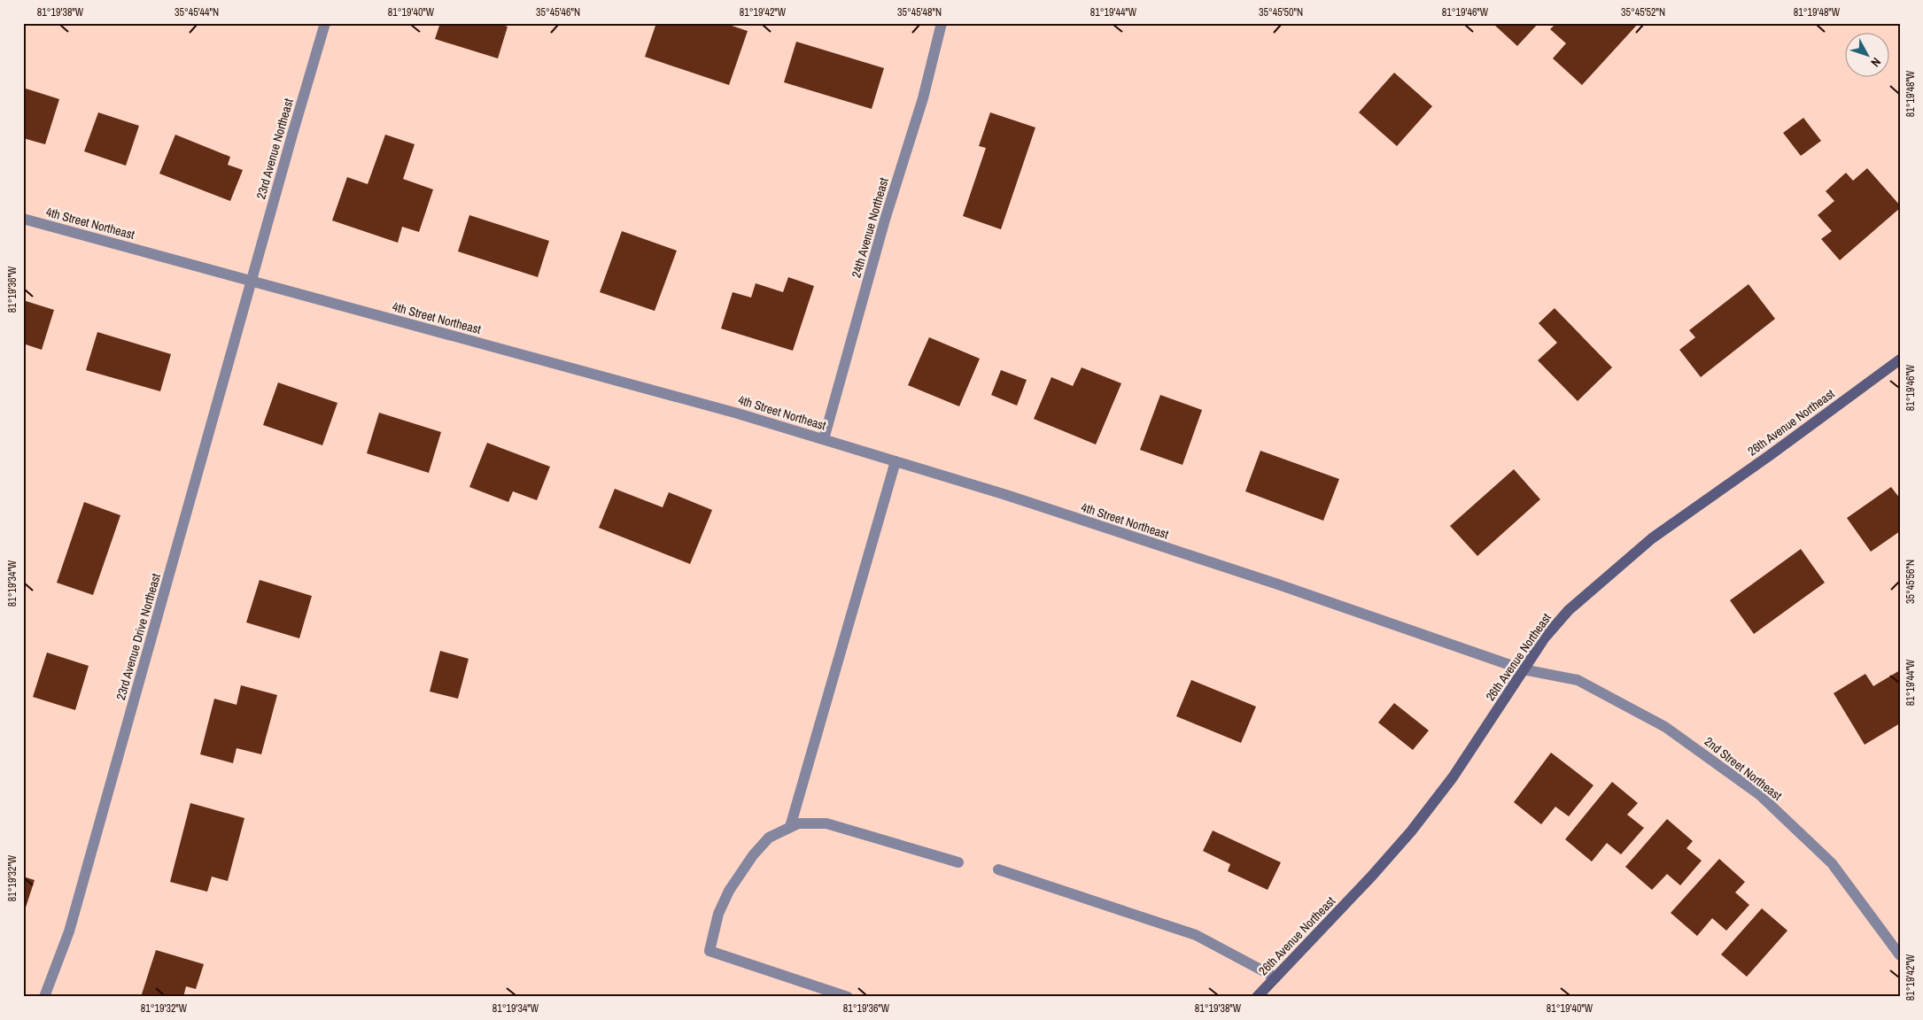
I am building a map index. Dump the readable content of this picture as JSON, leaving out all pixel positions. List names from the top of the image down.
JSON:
{
  "streets": {
    "street": [
      "23rd Avenue Northeast",
      "4th Street Northeast",
      "24th Avenue Northeast",
      "26th Avenue Northeast",
      "23rd Avenue Drive Northeast",
      "2nd Street Northeast"
    ]
  },
  "crossings": [
    ["23rd Avenue Northeast", "4th Street Northeast"],
    ["23rd Avenue Northeast", "23rd Avenue Drive Northeast"],
    ["4th Street Northeast", "24th Avenue Northeast"],
    ["4th Street Northeast", "26th Avenue Northeast"],
    ["4th Street Northeast", "23rd Avenue Drive Northeast"],
    ["4th Street Northeast", "2nd Street Northeast"],
    ["26th Avenue Northeast", "2nd Street Northeast"]
  ],
  "north": "bottom right",
  "coordinates": [
    "81°19'38\"W",
    "35°45'44\"N",
    "81°19'40\"W",
    "35°45'46\"N",
    "81°19'42\"W",
    "35°45'48\"N",
    "81°19'44\"W",
    "35°45'50\"N",
    "81°19'46\"W",
    "35°45'52\"N",
    "81°19'48\"W",
    "81°19'36\"W",
    "35°45'56\"N",
    "81°19'34\"W",
    "81°19'32\"W"
  ]
}
